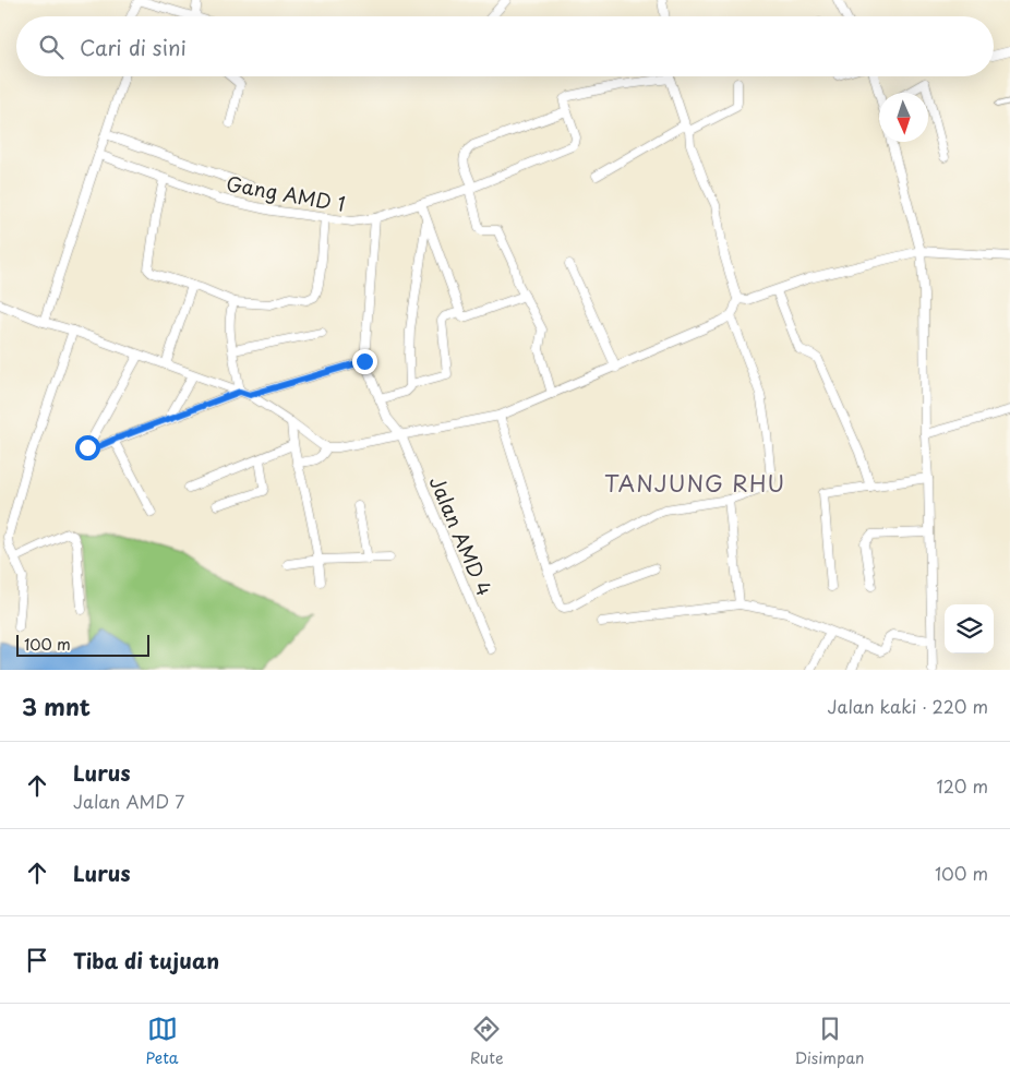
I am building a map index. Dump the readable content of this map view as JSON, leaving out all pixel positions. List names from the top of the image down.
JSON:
{
  "streets": {
    "street": ["Gang AMD 1", "Jalan AMD 4"]
  },
  "districts": ["TANJUNG RHU"],
  "scale_bar": "100 m",
  "north": "bottom",
  "page": {
    "search": "Cari di sini",
    "scale": "100 m",
    "heading": ["3 mnt", "Jalan kaki · 220 m"],
    "list": [
      ["Lurus", "Jalan AMD 7", "120 m"],
      ["Lurus", "100 m"],
      "Tiba di tujuan"
    ],
    "nav": ["Peta", "Rute", "Disimpan"]
  }
}
